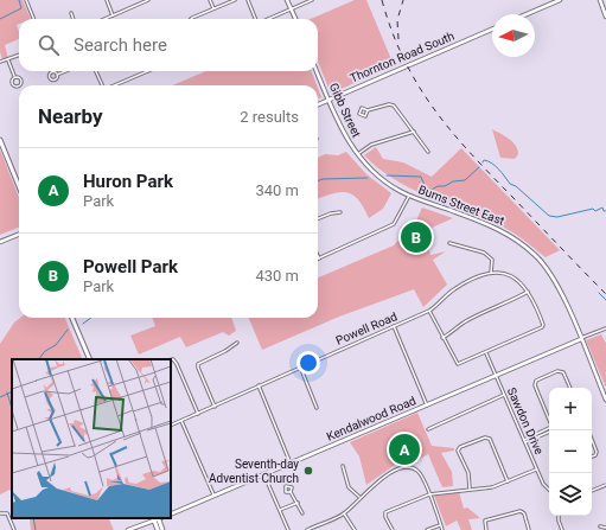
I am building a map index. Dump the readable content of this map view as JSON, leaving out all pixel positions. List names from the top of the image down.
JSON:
{
  "streets": {
    "street": [
      "Thornton Road South",
      "Gibb Street",
      "Burns Street East",
      "Powell Road",
      "Kendalwood Road",
      "Sawdon Drive"
    ]
  },
  "crossings": [
    ["Thornton Road South", "Gibb Street"],
    ["Gibb Street", "Burns Street East"],
    ["Burns Street East", "Kendalwood Road"],
    ["Kendalwood Road", "Sawdon Drive"]
  ],
  "places": ["Seventh-day Adventist Church"],
  "north": "left",
  "page": {
    "search": "Search here",
    "heading": ["Nearby", "2 results"],
    "list": [
      {
        "mark": "A",
        "name": "Huron Park",
        "note": "Park",
        "value": "340 m"
      },
      {
        "mark": "B",
        "name": "Powell Park",
        "note": "Park",
        "value": "430 m"
      }
    ],
    "pins": ["B", "A"],
    "map_buttons": ["+", "−"]
  }
}
